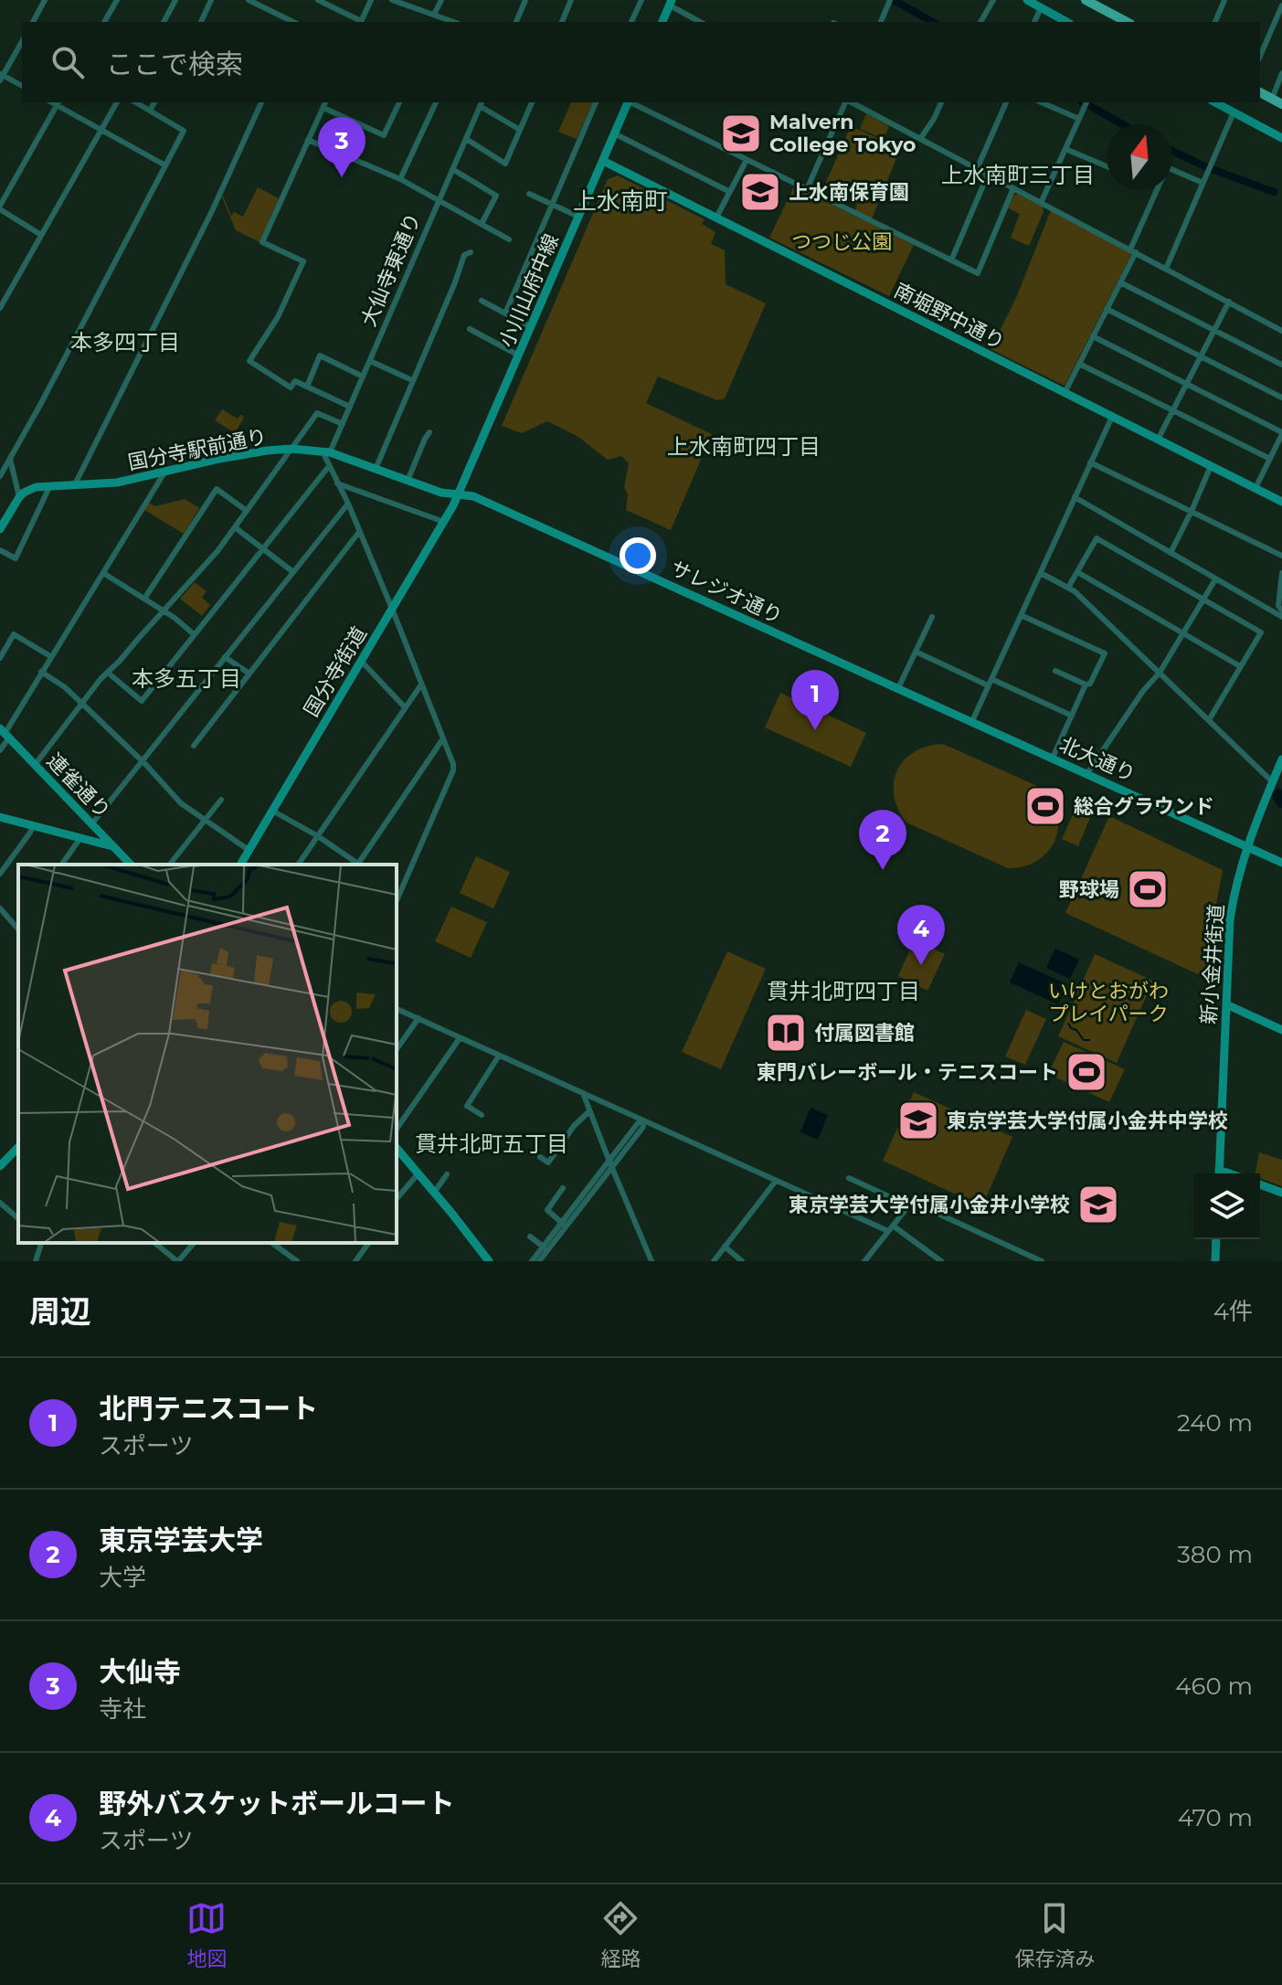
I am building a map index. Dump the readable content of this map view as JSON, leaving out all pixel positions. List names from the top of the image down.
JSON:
{
  "streets": {
    "street": [
      "大仙寺東通り",
      "小川山府中線",
      "南堀野中通り",
      "国分寺駅前通り",
      "サレジオ通り",
      "国分寺街道",
      "北大通り",
      "連雀通り",
      "新小金井街道"
    ]
  },
  "crossings": [
    ["大仙寺東通り", "国分寺駅前通り"],
    ["小川山府中線", "南堀野中通り"],
    ["小川山府中線", "国分寺駅前通り"],
    ["小川山府中線", "サレジオ通り"],
    ["小川山府中線", "国分寺街道"],
    ["国分寺駅前通り", "サレジオ通り"],
    ["国分寺駅前通り", "国分寺街道"],
    ["サレジオ通り", "国分寺街道"],
    ["サレジオ通り", "北大通り"],
    ["北大通り", "新小金井街道"]
  ],
  "districts": [
    "上水南町三丁目",
    "上水南町",
    "本多四丁目",
    "上水南町四丁目",
    "本多五丁目",
    "貫井北町四丁目",
    "貫井北町五丁目"
  ],
  "parks": ["つつじ公園", "いけとおがわ プレイパーク"],
  "places": {
    "school or university": [
      "Malvern College Tokyo",
      "上水南保育園",
      "東京学芸大学付属小金井中学校",
      "東京学芸大学付属小金井小学校"
    ],
    "sports": ["総合グラウンド", "野球場", "東門バレーボール・テニスコート"],
    "library": ["付属図書館"]
  },
  "north": "top",
  "page": {
    "search": "ここで検索",
    "pins": [
      "3",
      "1",
      "2",
      "4"
    ],
    "heading": ["周辺", "4件"],
    "list": [
      {
        "mark": "1",
        "name": "北門テニスコート",
        "note": "スポーツ",
        "value": "240 m"
      },
      {
        "mark": "2",
        "name": "東京学芸大学",
        "note": "大学",
        "value": "380 m"
      },
      {
        "mark": "3",
        "name": "大仙寺",
        "note": "寺社",
        "value": "460 m"
      },
      {
        "mark": "4",
        "name": "野外バスケットボールコート",
        "note": "スポーツ",
        "value": "470 m"
      }
    ],
    "nav": ["地図", "経路", "保存済み"]
  }
}
